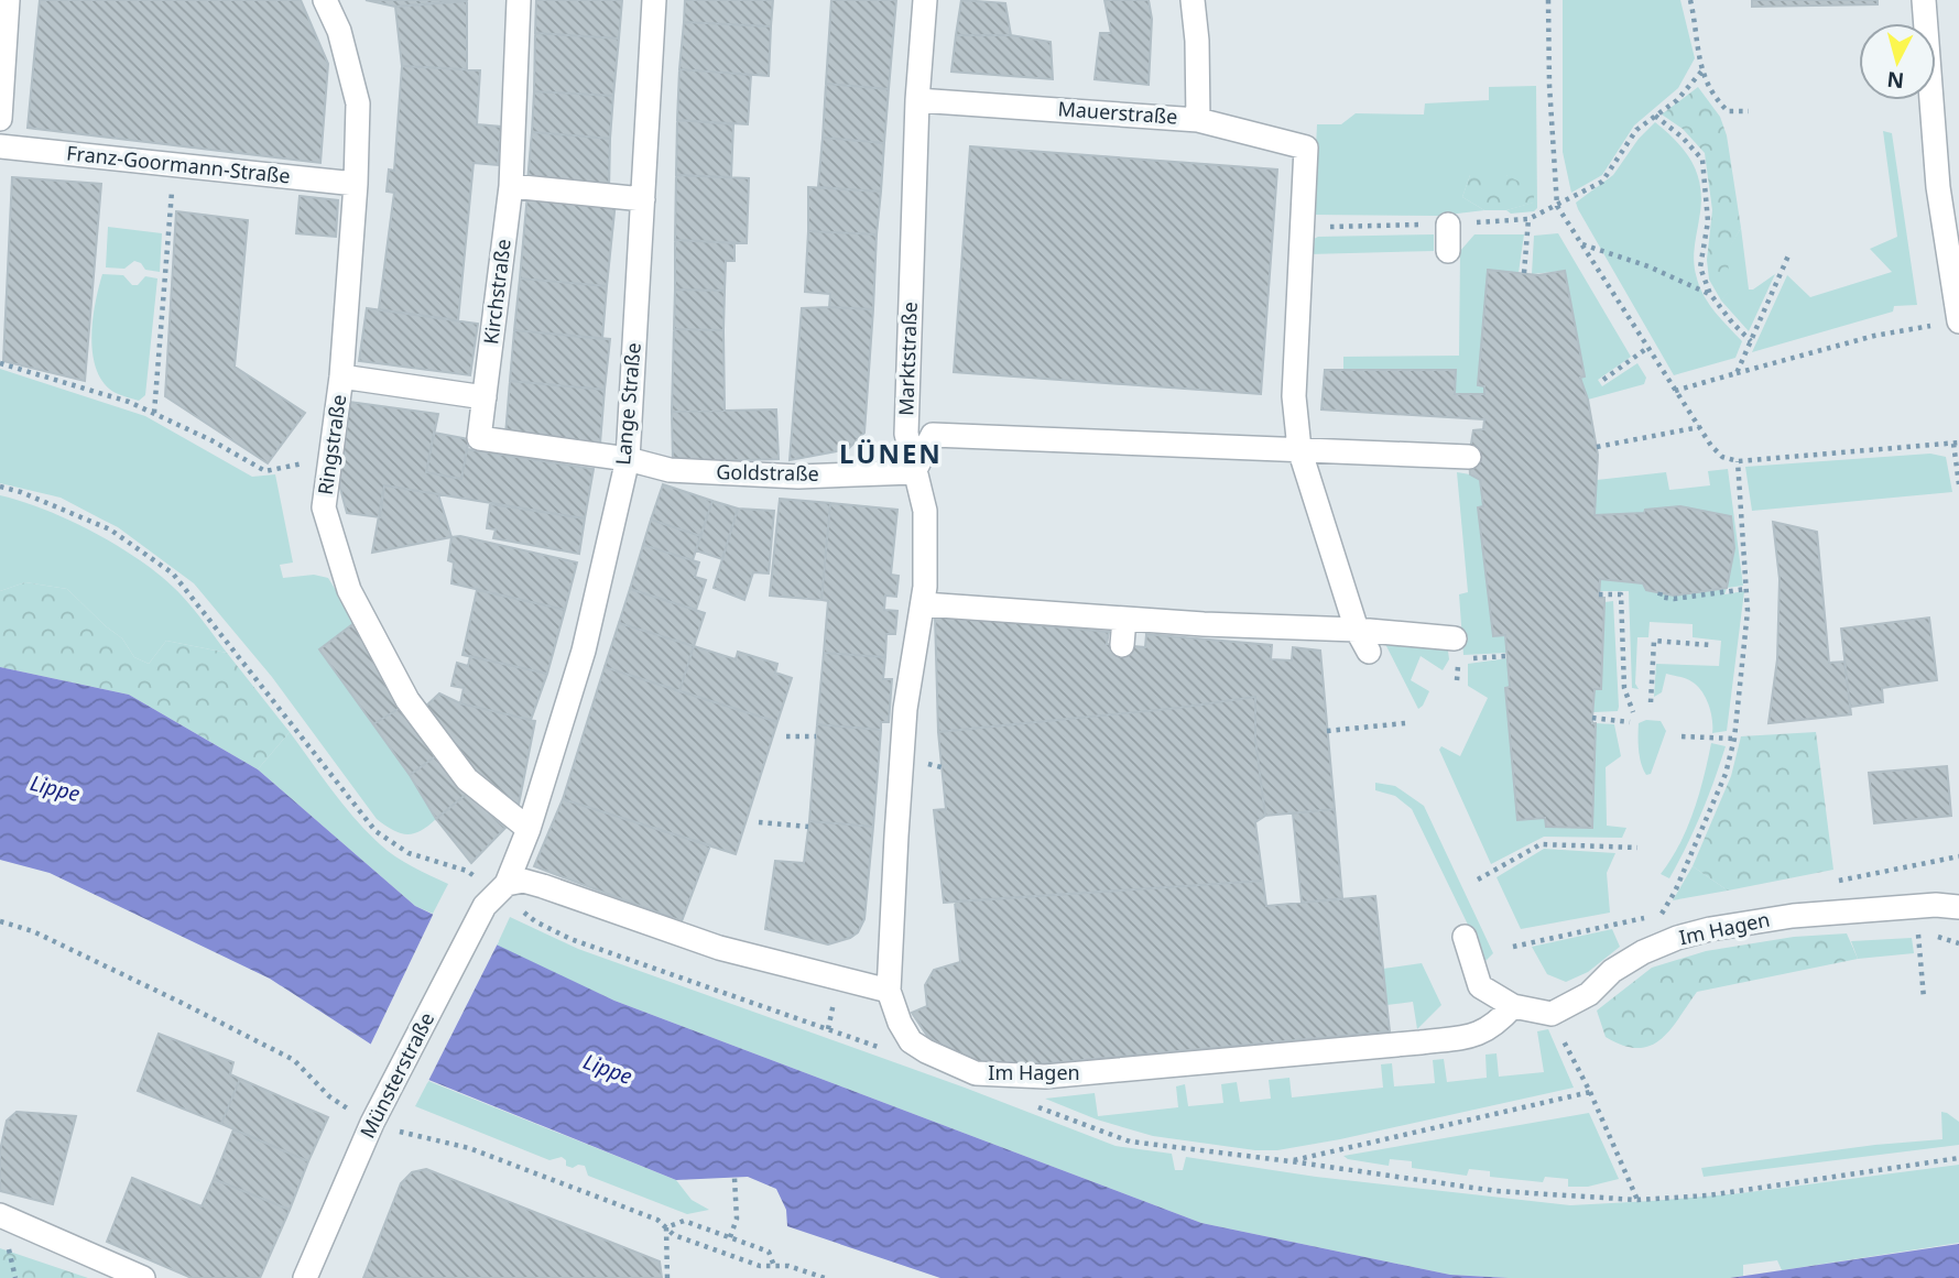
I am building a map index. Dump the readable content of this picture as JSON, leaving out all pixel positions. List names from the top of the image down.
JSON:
{
  "streets": {
    "street": [
      "Mauerstraße",
      "Franz-Goormann-Straße",
      "Kirchstraße",
      "Marktstraße",
      "Lange Straße",
      "Ringstraße",
      "Goldstraße",
      "Im Hagen",
      "Münsterstraße"
    ]
  },
  "crossings": [
    ["Mauerstraße", "Marktstraße"],
    ["Franz-Goormann-Straße", "Ringstraße"],
    ["Kirchstraße", "Lange Straße"],
    ["Kirchstraße", "Goldstraße"],
    ["Marktstraße", "Goldstraße"],
    ["Marktstraße", "Im Hagen"],
    ["Lange Straße", "Ringstraße"],
    ["Lange Straße", "Goldstraße"],
    ["Lange Straße", "Münsterstraße"]
  ],
  "districts": ["LÜNEN"],
  "water": ["Lippe"],
  "north": "bottom"
}
